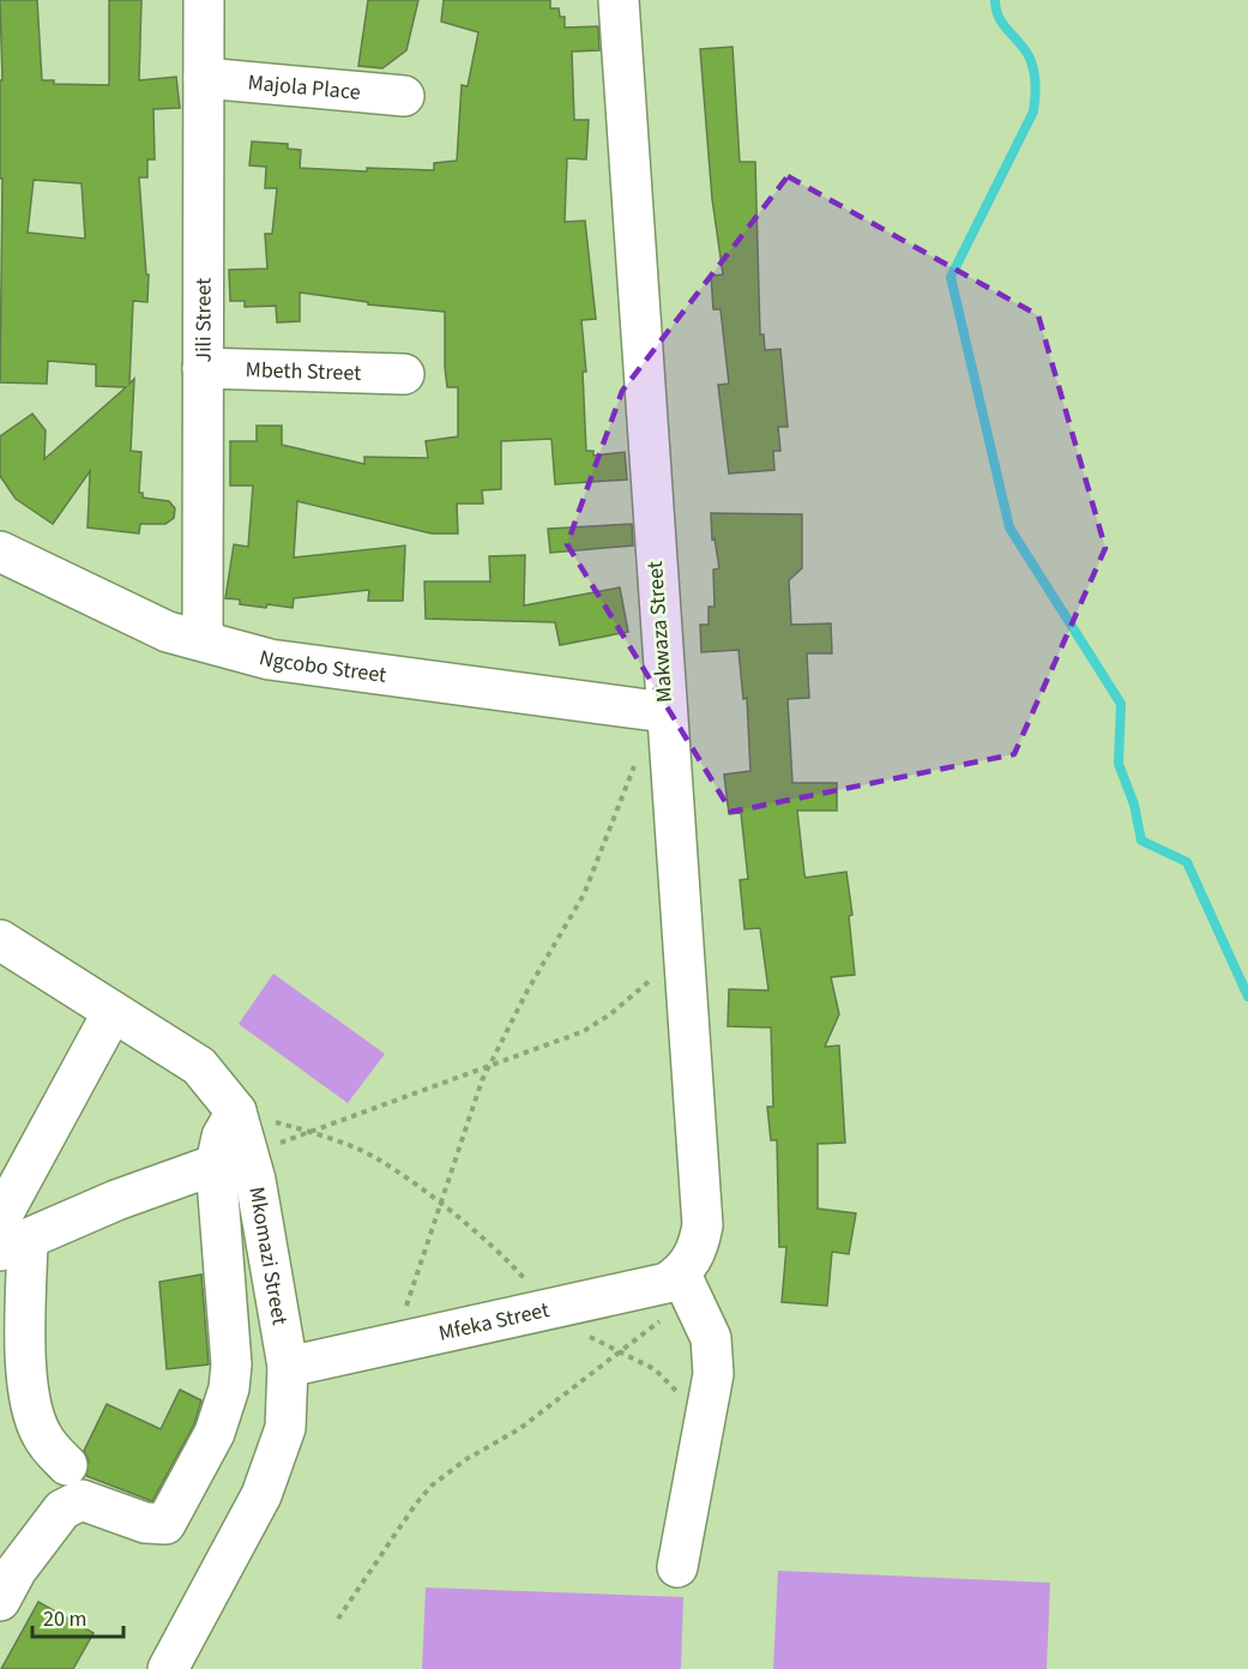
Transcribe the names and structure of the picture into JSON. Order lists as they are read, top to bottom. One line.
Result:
{"streets":{"street":["Majola Place","Jili Street","Mbeth Street","Makwaza Street","Ngcobo Street","Mkomazi Street","Mfeka Street"]},"crossings":[["Majola Place","Jili Street"],["Jili Street","Mbeth Street"],["Jili Street","Ngcobo Street"],["Makwaza Street","Ngcobo Street"],["Makwaza Street","Mfeka Street"],["Mkomazi Street","Mfeka Street"]],"scale_bar":"20 m"}
